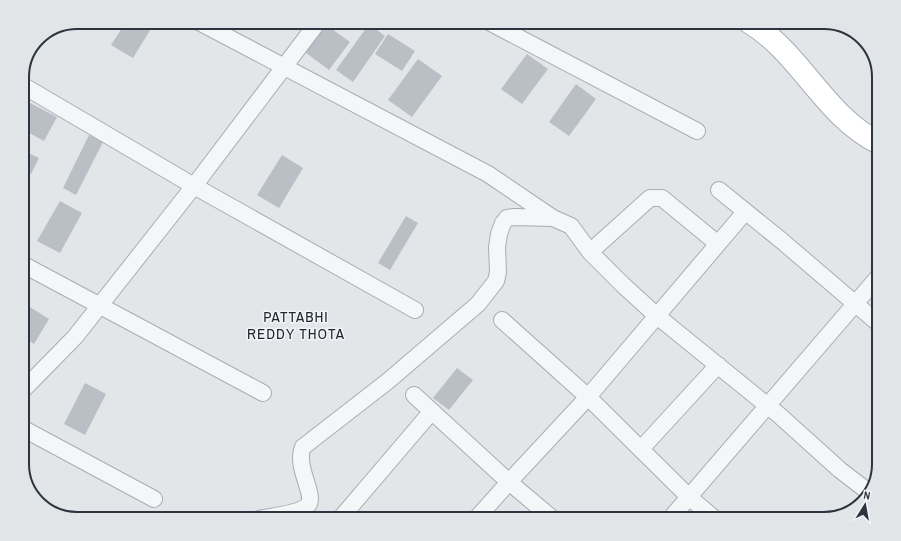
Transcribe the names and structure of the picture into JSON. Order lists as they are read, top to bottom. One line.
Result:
{"districts":["PATTABHI REDDY THOTA"],"north":"top"}
